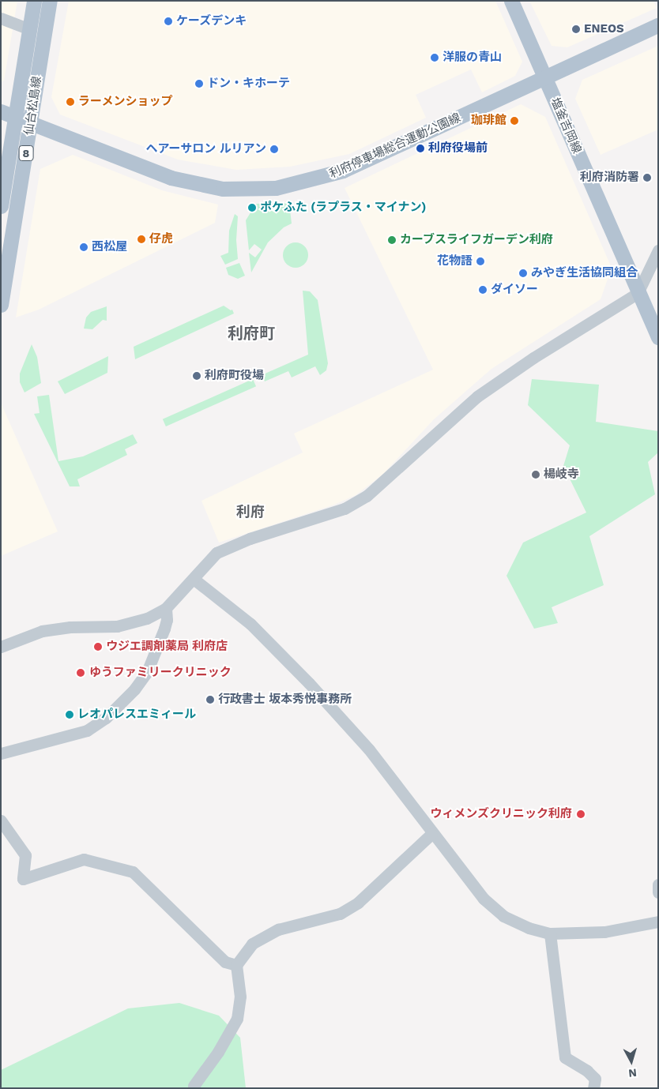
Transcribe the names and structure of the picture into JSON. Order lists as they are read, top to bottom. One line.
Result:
{"streets":{"main road":["仙台松島線","塩釜吉岡線","利府停車場総合運動公園線","8"]},"crossings":[["仙台松島線","利府停車場総合運動公園線"],["塩釜吉岡線","利府停車場総合運動公園線"]],"districts":["利府町","利府"],"places":["ケーズデンキ","ENEOS","洋服の青山","ドン・キホーテ","ラーメンショップ","珈琲館","利府役場前","ヘアーサロン ルリアン","利府消防署","ポケふた (ラプラス・マイナン)","仔虎","カーブスライフガーデン利府","西松屋","花物語","みやぎ生活協同組合","ダイソー","利府町役場","楊岐寺","ウジエ調剤薬局 利府店","ゆうファミリークリニック","行政書士 坂本秀悦事務所","レオパレスエミィール","ウィメンズクリニック利府"],"north":"bottom"}
